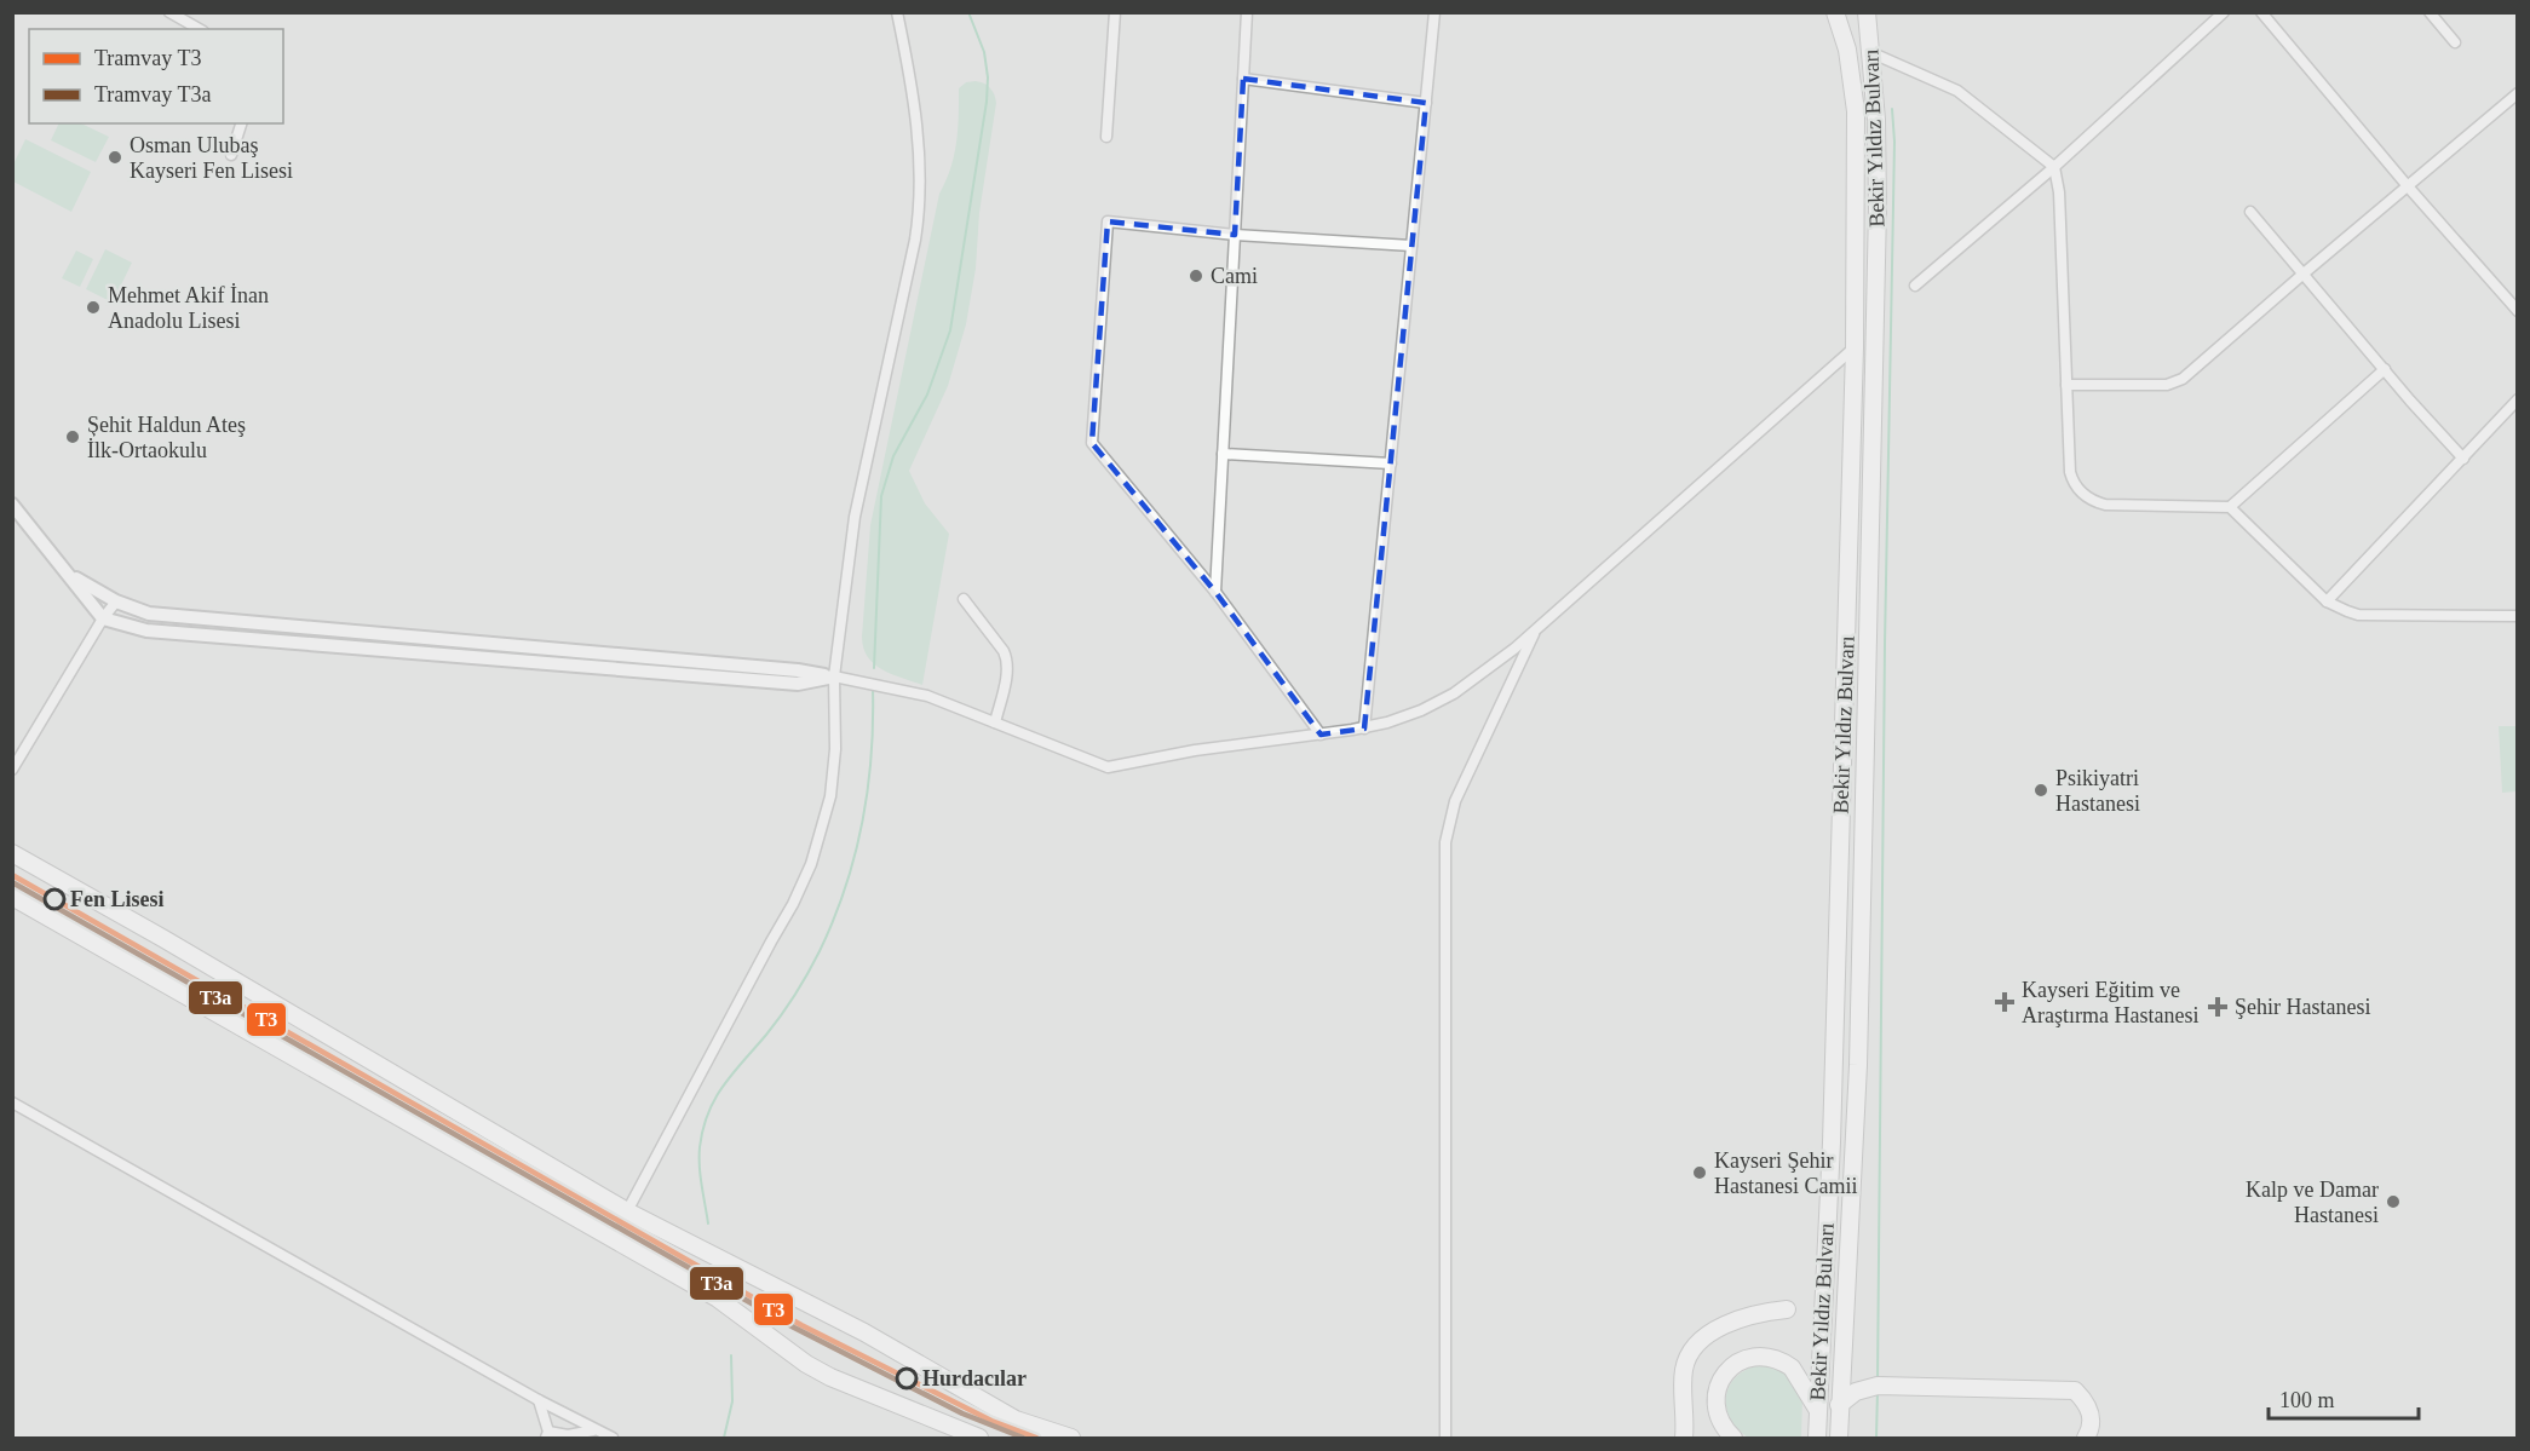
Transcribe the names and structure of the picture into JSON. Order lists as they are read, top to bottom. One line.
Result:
{"streets":{"main road":["Bekir Yıldız Bulvarı"]},"places":{"other":["Osman Ulubaş Kayseri Fen Lisesi","Cami","Mehmet Akif İnan Anadolu Lisesi","Şehit Haldun Ateş İlk-Ortaokulu","Psikiyatri Hastanesi","Fen Lisesi","Kayseri Şehir Hastanesi Camii","Kalp ve Damar Hastanesi","Hurdacılar"],"health":["Kayseri Eğitim ve Araştırma Hastanesi","Şehir Hastanesi"]},"lines":["tram line T3","tram line T3a"],"legend":["Tramvay T3","Tramvay T3a"],"scale_bar":"100 m"}
